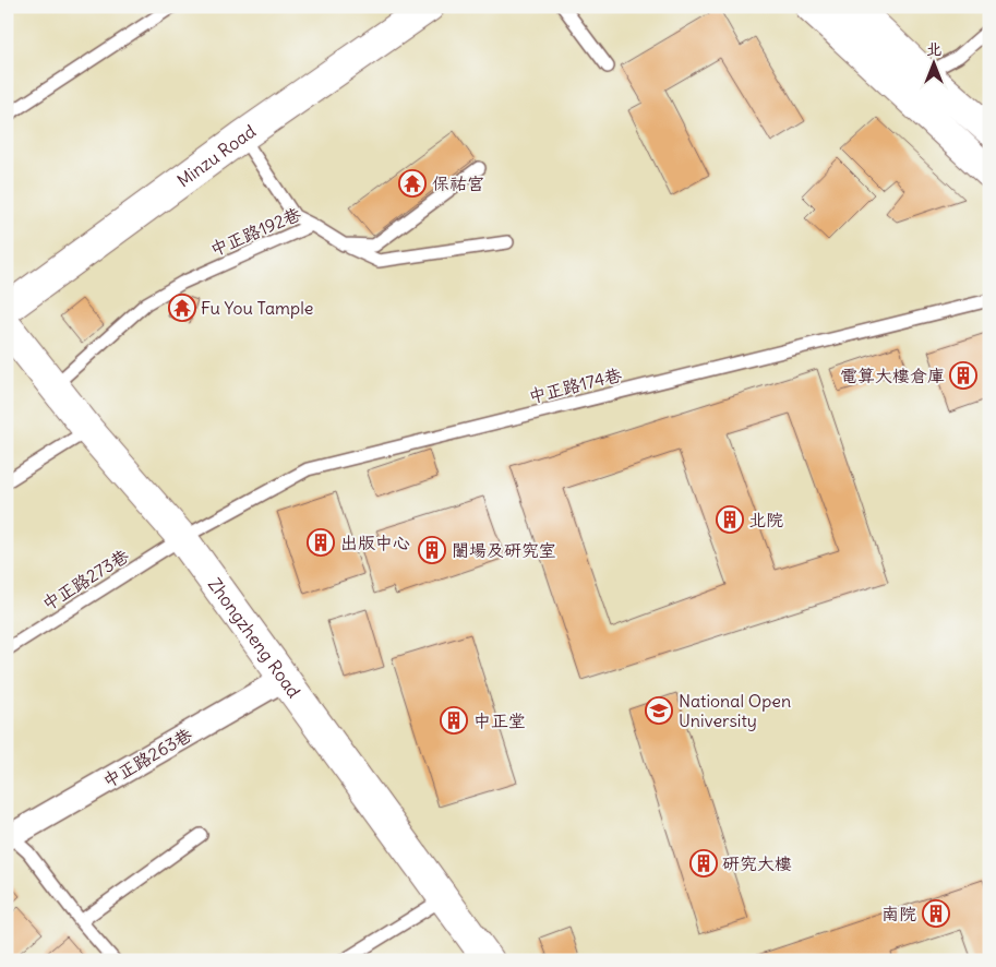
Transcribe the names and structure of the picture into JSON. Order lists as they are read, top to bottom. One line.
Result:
{"streets":{"street":["Minzu Road","Zhongzheng Road","中正路263巷"],"lane":["中正路192巷","中正路174巷","中正路273巷"]},"crossings":[["中正路192巷","Zhongzheng Road"],["中正路174巷","中正路273巷"],["中正路174巷","Zhongzheng Road"],["中正路273巷","Zhongzheng Road"],["Zhongzheng Road","中正路263巷"]],"places":{"temple":["保祐宮","Fu You Tample"],"building":["電算大樓倉庫","北院","出版中心","闈場及研究室","中正堂","研究大樓","南院"],"school or university":["National Open University"]},"north":"top"}
